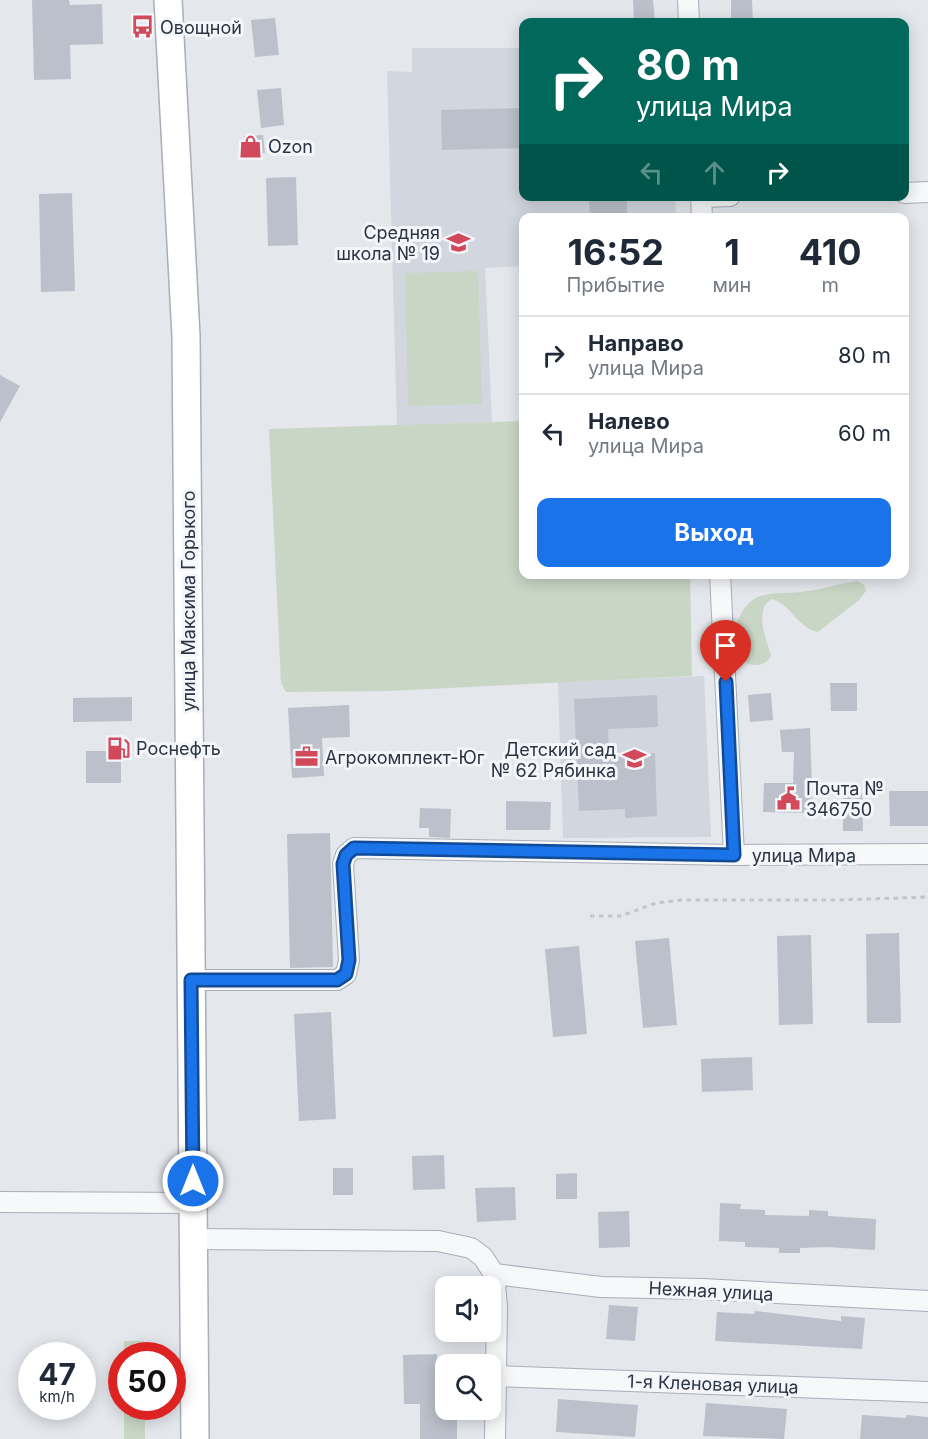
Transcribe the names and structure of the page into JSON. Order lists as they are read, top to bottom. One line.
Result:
{"streets":{"main road":["улица Максима Горького"],"street":["улица Мира","Нежная улица","1-я Кленовая улица"]},"crossings":[["улица Максима Горького","улица Мира"]],"places":{"bus stop":["Овощной"],"shop":["Ozon"],"school or university":["Средняя школа № 19","Детский сад № 62 Рябинка"],"fuel station":["Роснефть"],"office":["Агрокомплект-Юг"],"public building":["Почта № 346750"]},"page":{"turn":["80 m","улица Мира"],"eta":["16:52","Прибытие","1","мин","410","m"],"list":[{"name":"Направо","note":"улица Мира","value":"80 m"},{"name":"Налево","note":"улица Мира","value":"60 m"}],"buttons":"Выход","speed":"47 km/h","limit":"50"}}
